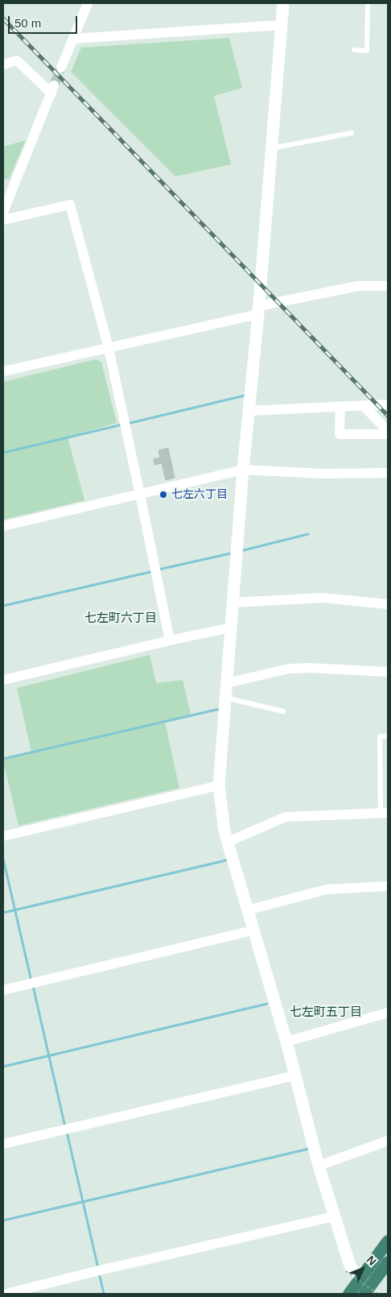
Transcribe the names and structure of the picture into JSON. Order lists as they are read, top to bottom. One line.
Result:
{"districts":["七左町六丁目","七左町五丁目"],"places":["七左六丁目"],"scale_bar":"50 m","north":"top right"}
